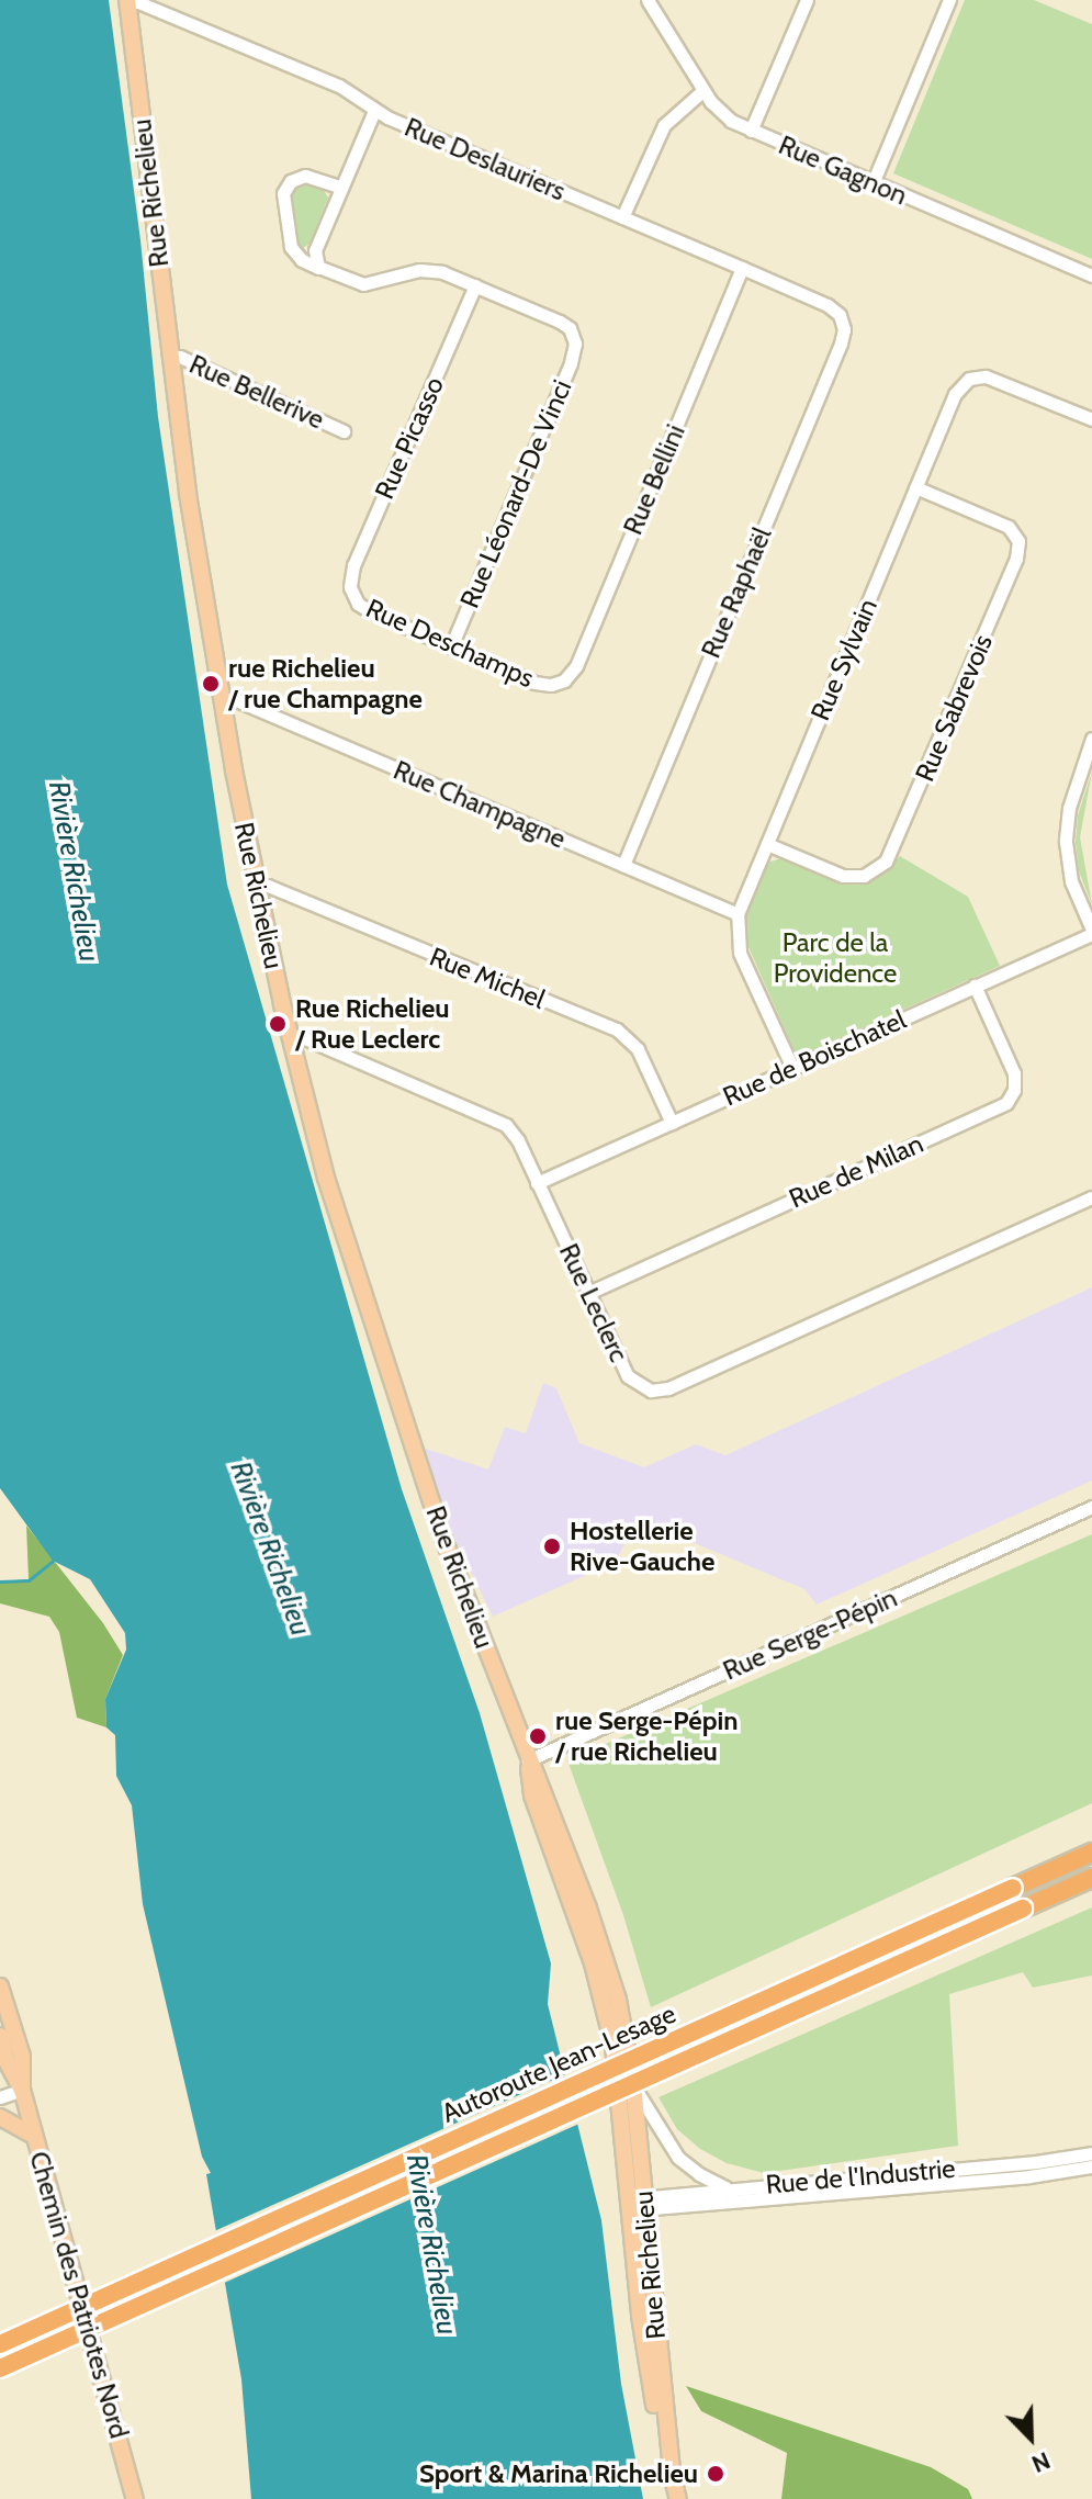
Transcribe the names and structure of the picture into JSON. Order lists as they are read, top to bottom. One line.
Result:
{"streets":{"highway":["Autoroute Jean-Lesage"],"main road":["Rue Richelieu","Chemin des Patriotes Nord"],"street":["Rue Deslauriers","Rue Gagnon","Rue Bellerive","Rue Picasso","Rue Bellini","Rue Léonard-De Vinci","Rue Raphaël","Rue Deschamps","Rue Sylvain","Rue Sabrevois","Rue Champagne","Rue Michel","Rue de Boischatel","Rue de Milan","Rue Leclerc","Rue Serge-Pépin","Rue de l'Industrie"]},"crossings":[["Rue Deslauriers","Rue Richelieu"],["Rue Deslauriers","Rue Bellini"],["Rue Deslauriers","Rue Raphaël"],["Rue Richelieu","Rue Bellerive"],["Rue Richelieu","Rue Champagne"],["Rue Richelieu","Rue Michel"],["Rue Richelieu","Rue Leclerc"],["Rue Richelieu","Rue Serge-Pépin"],["Rue Richelieu","Rue de l'Industrie"],["Rue Picasso","Rue Léonard-De Vinci"],["Rue Picasso","Rue Deschamps"],["Rue Bellini","Rue Deschamps"],["Rue Léonard-De Vinci","Rue Deschamps"],["Rue Raphaël","Rue Champagne"],["Rue Sylvain","Rue Sabrevois"],["Rue Sylvain","Rue Champagne"],["Rue Sylvain","Rue de Boischatel"],["Rue Michel","Rue de Boischatel"],["Rue de Boischatel","Rue de Milan"],["Rue de Boischatel","Rue Leclerc"],["Rue de Milan","Rue Leclerc"]],"water":["Rivière Richelieu"],"parks":["Parc de la Providence"],"places":["rue Richelieu / rue Champagne","Rue Richelieu / Rue Leclerc","Hostellerie Rive-Gauche","rue Serge-Pépin / rue Richelieu","Sport & Marina Richelieu"],"north":"bottom right"}
